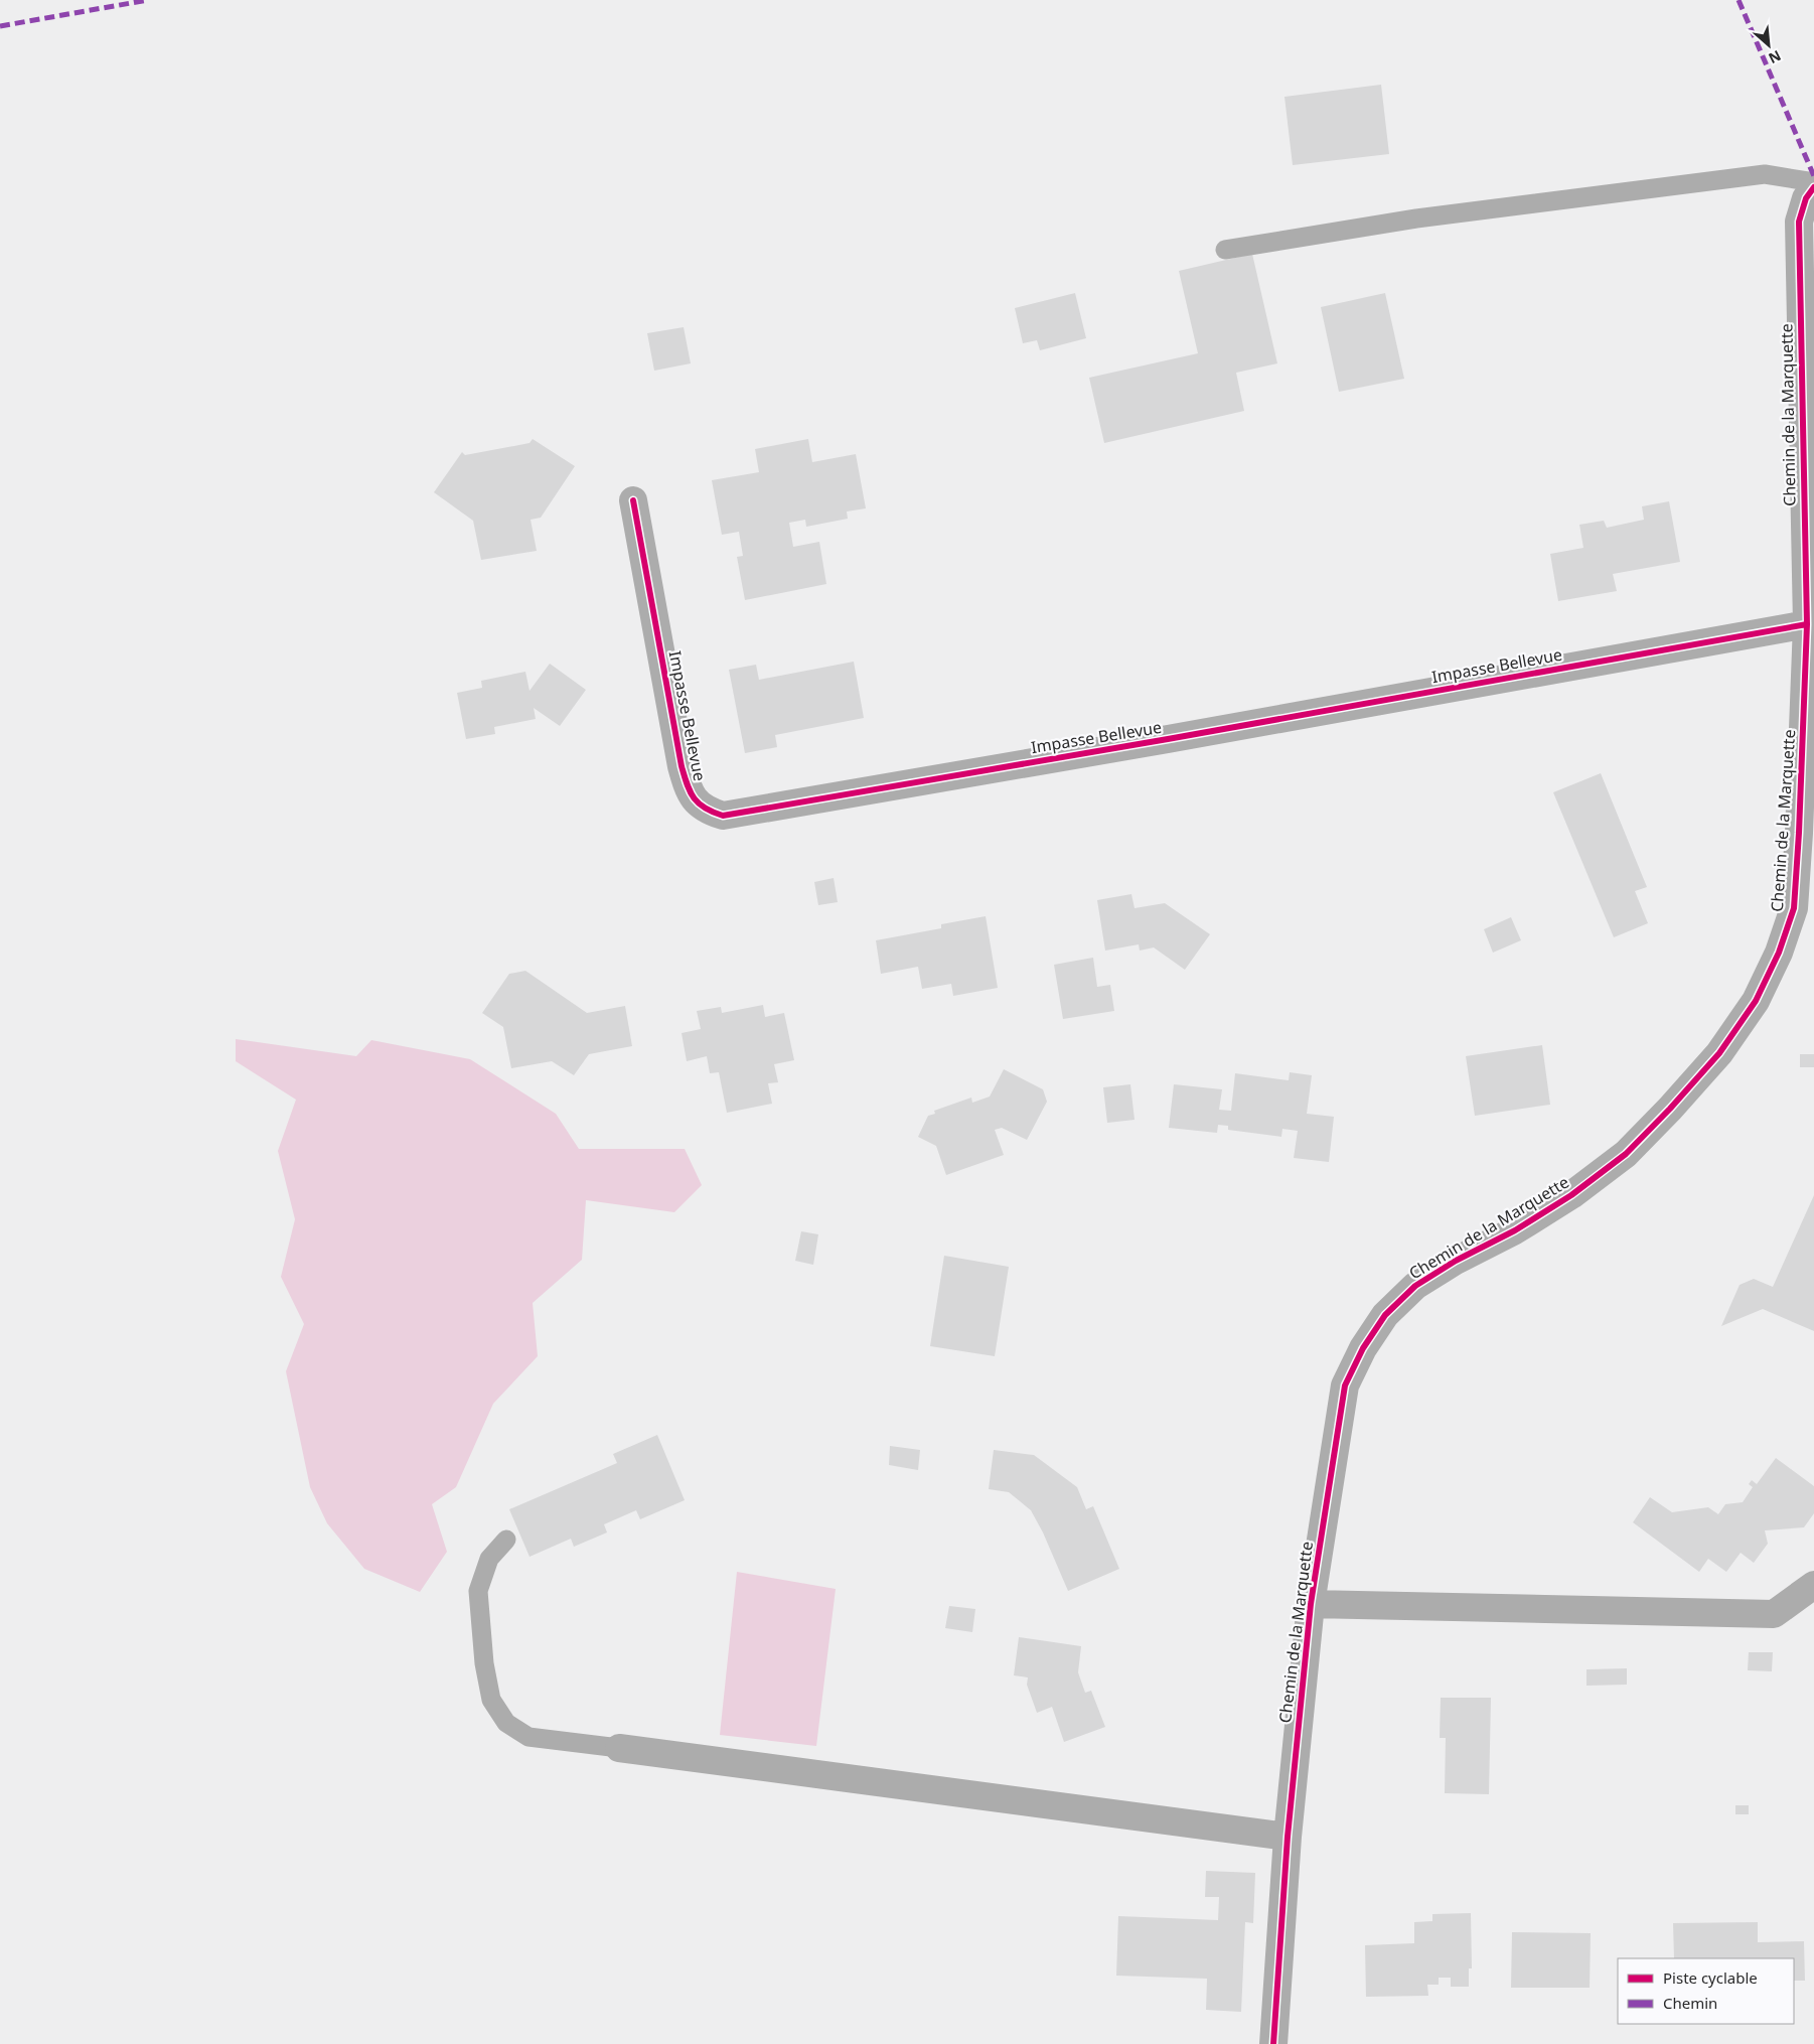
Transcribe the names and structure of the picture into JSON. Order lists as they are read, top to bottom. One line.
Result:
{"streets":{"street":["Chemin de la Marquette","Impasse Bellevue"]},"crossings":[["Chemin de la Marquette","Impasse Bellevue"]],"legend":["Piste cyclable","Chemin"],"north":"bottom right"}
